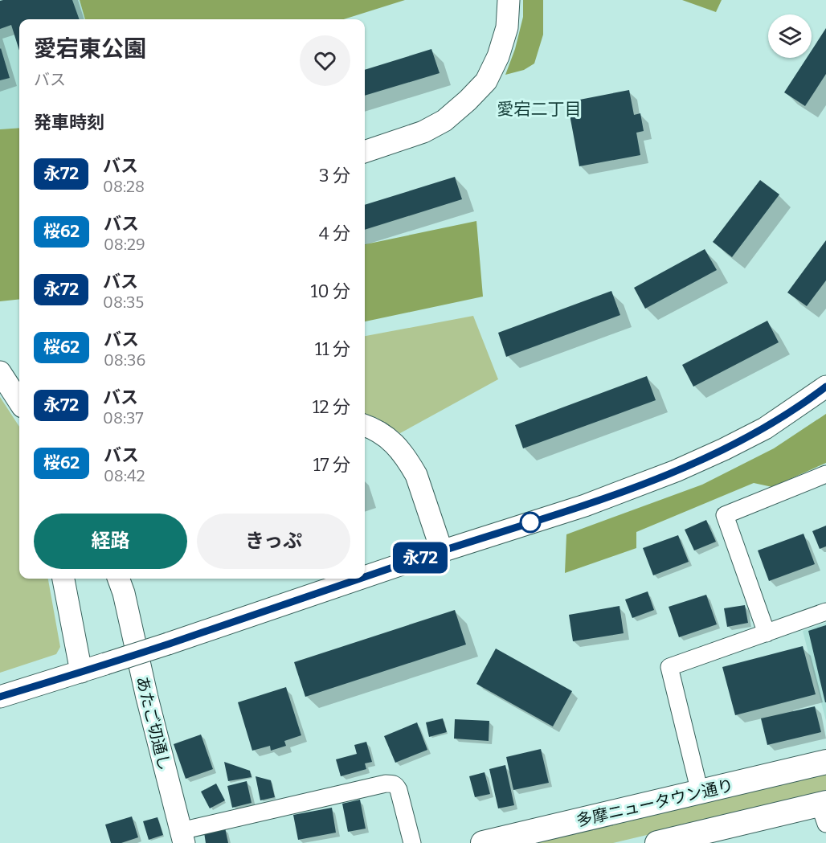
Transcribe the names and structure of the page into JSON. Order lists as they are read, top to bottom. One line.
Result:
{"streets":{"main road":["多摩ニュータウン通り"],"street":["あたご切通し"]},"districts":["愛宕二丁目"],"lines":["bus line 永72"],"page":{"on_map":"永72","heading":[["愛宕東公園","バス"],"発車時刻"],"list":[{"mark":"永72","name":"バス","note":"08:28","value":"3 分"},{"mark":"桜62","name":"バス","note":"08:29","value":"4 分"},{"mark":"永72","name":"バス","note":"08:35","value":"10 分"},{"mark":"桜62","name":"バス","note":"08:36","value":"11 分"},{"mark":"永72","name":"バス","note":"08:37","value":"12 分"},{"mark":"桜62","name":"バス","note":"08:42","value":"17 分"}],"buttons":["経路","きっぷ"]}}
